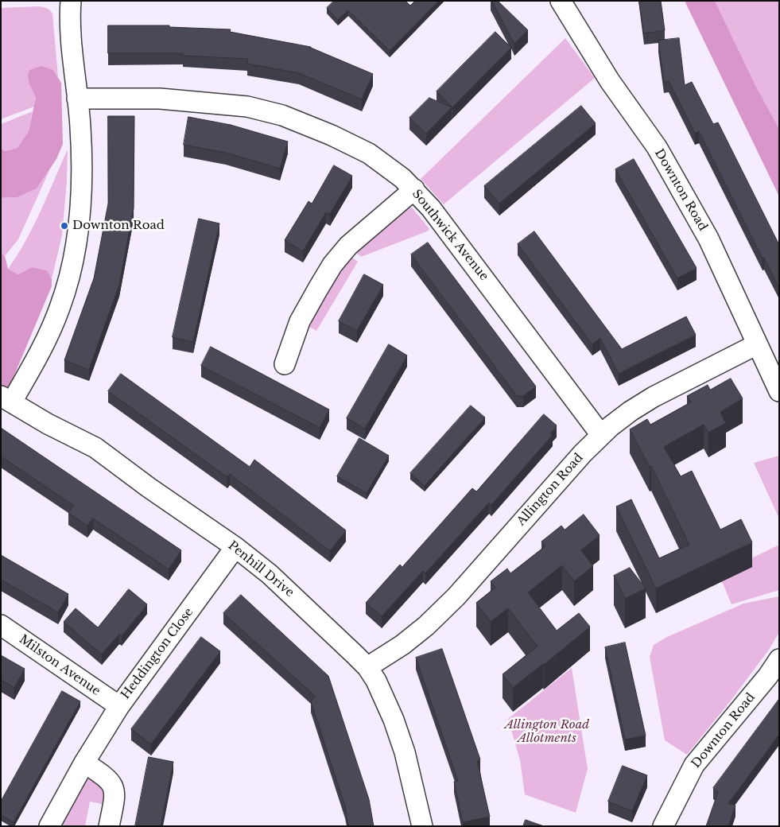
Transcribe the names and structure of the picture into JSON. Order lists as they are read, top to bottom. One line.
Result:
{"streets":{"street":["Downton Road","Southwick Avenue","Allington Road","Penhill Drive","Heddington Close","Milston Avenue"]},"crossings":[["Downton Road","Allington Road"],["Southwick Avenue","Allington Road"],["Allington Road","Penhill Drive"],["Penhill Drive","Heddington Close"],["Heddington Close","Milston Avenue"]],"parks":["Allington Road Allotments"],"places":["Downton Road"]}
